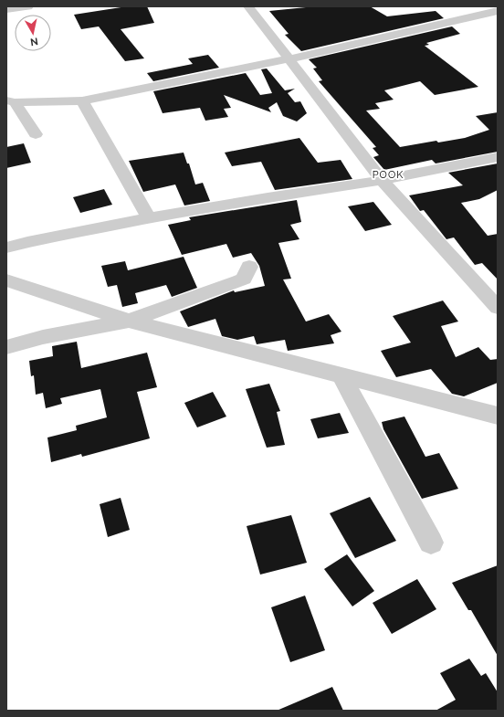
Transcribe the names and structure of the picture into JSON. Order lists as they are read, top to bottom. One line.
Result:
{"districts":["POOK"],"north":"bottom"}
